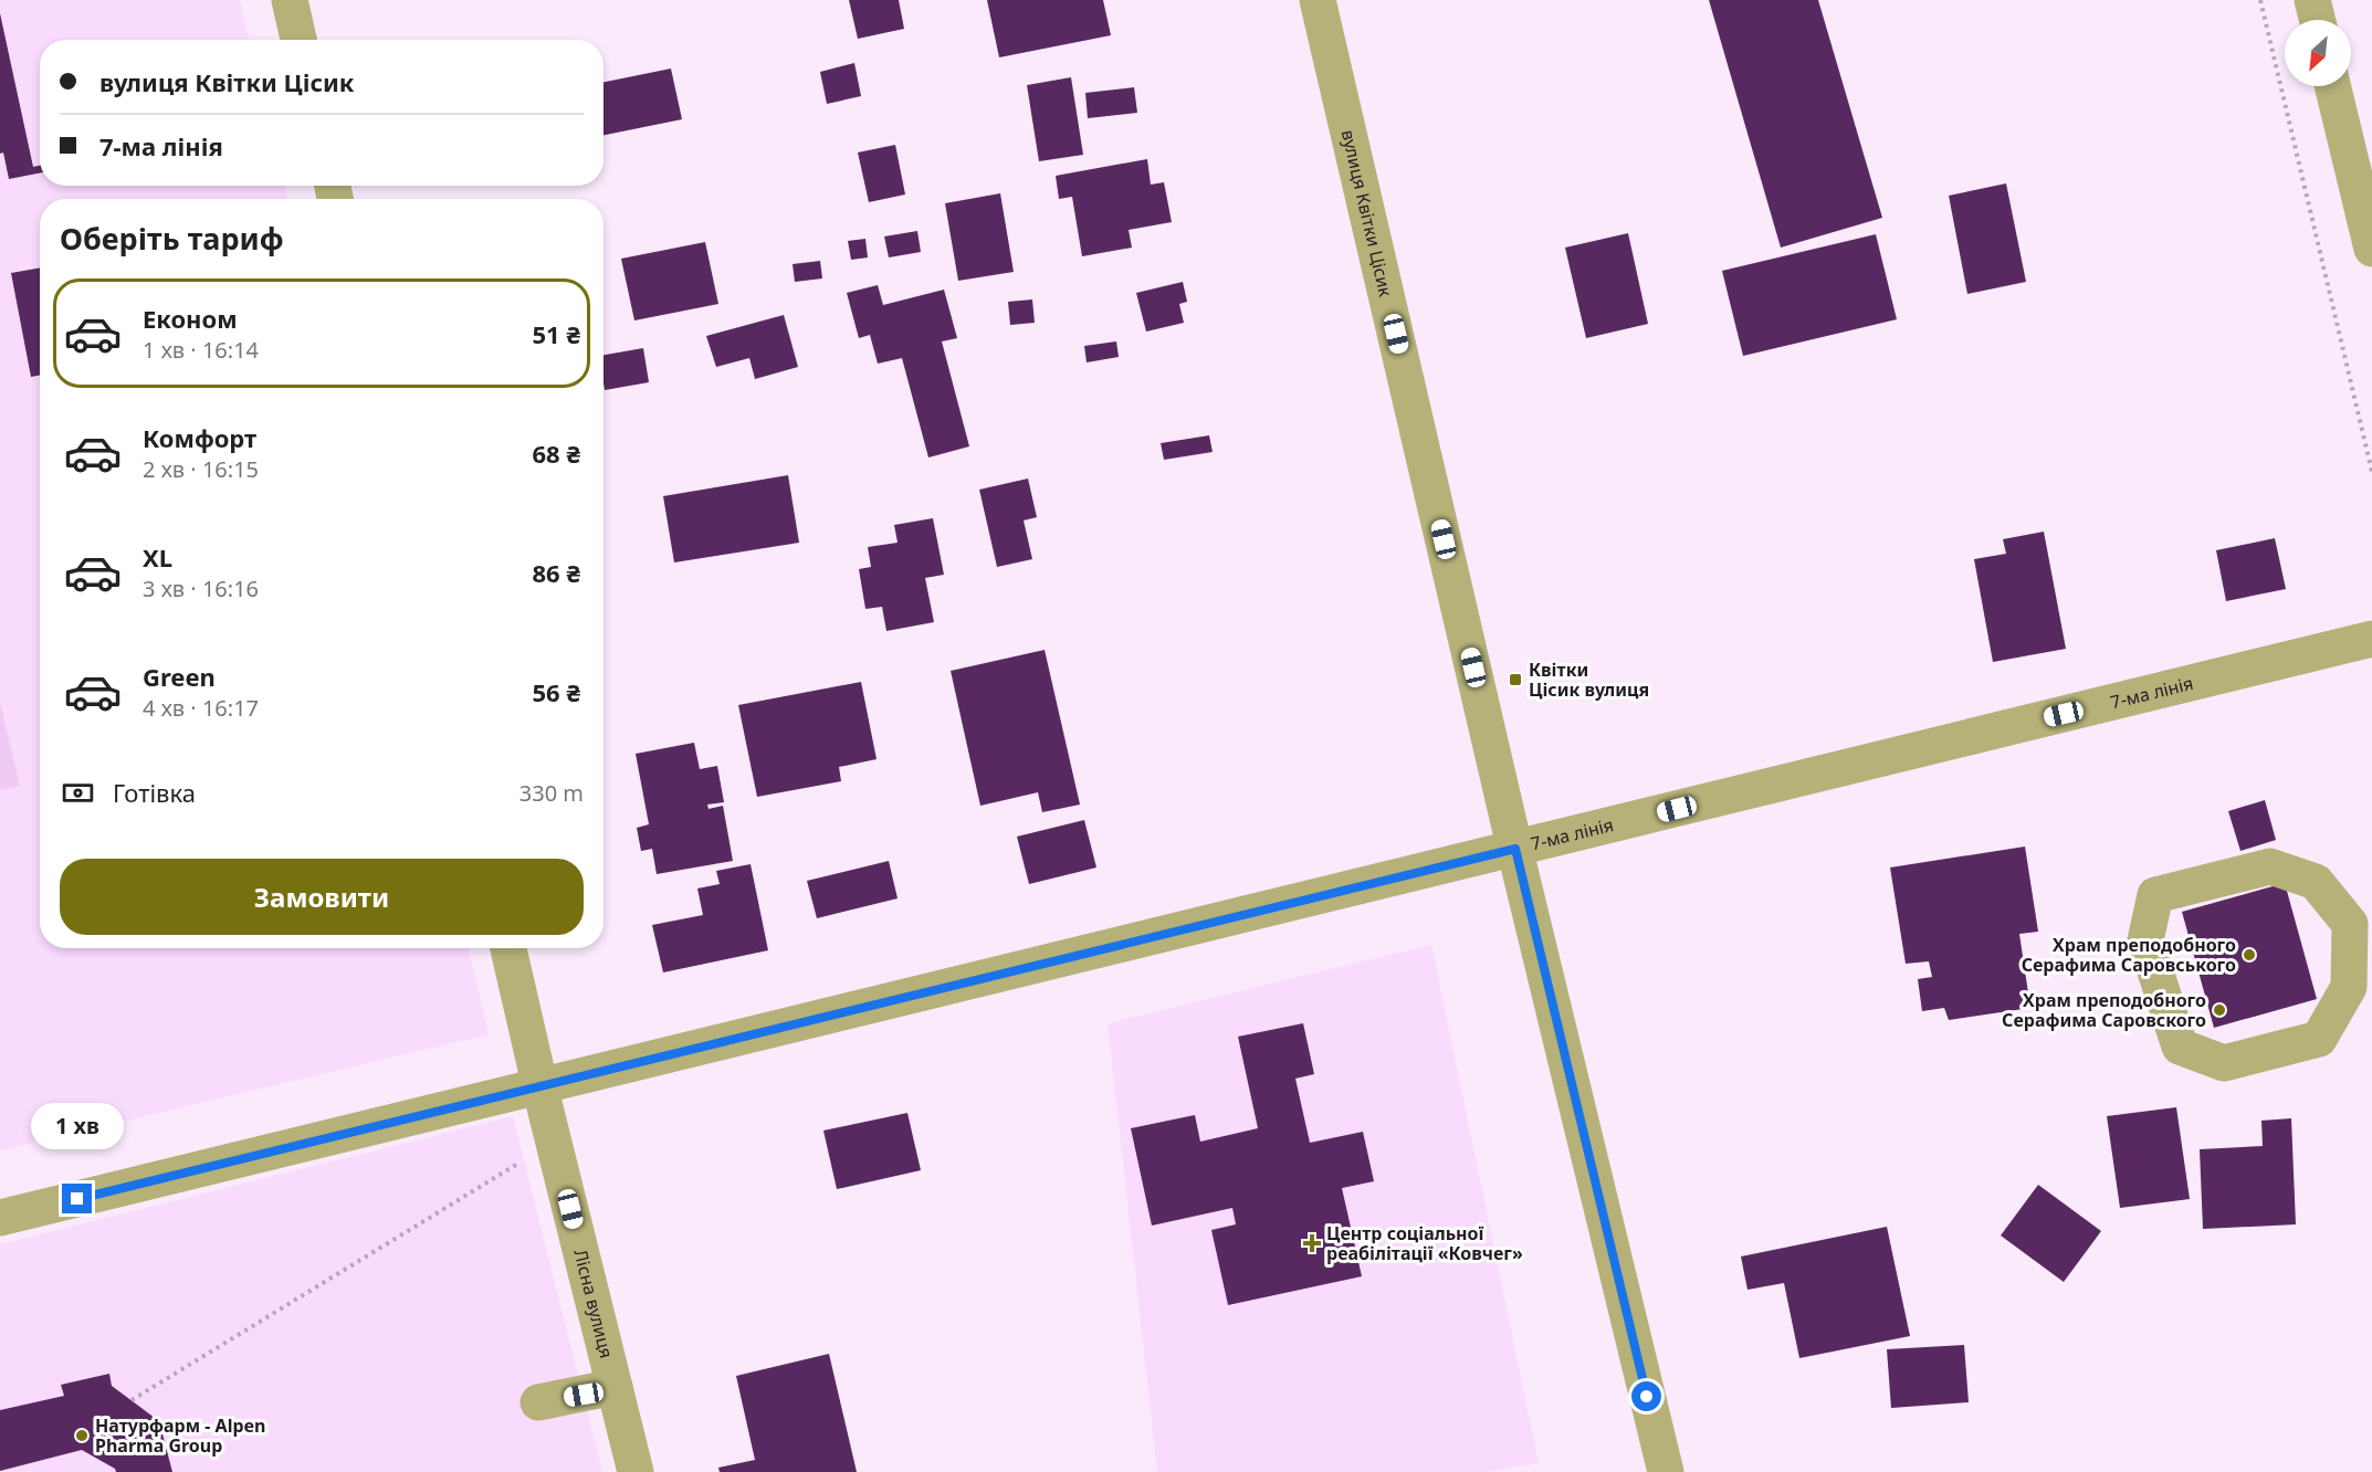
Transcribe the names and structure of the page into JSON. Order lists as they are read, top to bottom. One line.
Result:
{"streets":{"street":["вулиця Квітки Цісик","7-ма лінія","Лісна вулиця"]},"crossings":[["вулиця Квітки Цісик","7-ма лінія"],["7-ма лінія","Лісна вулиця"]],"places":{"transit":["Квітки Цісик вулиця"],"other":["Храм преподобного Серафима Саровського","Храм преподобного Серафима Саровского","Натурфарм - Alpen Pharma Group"],"health":["Центр соціальної реабілітації «Ковчег»"]},"north":"bottom left","page":{"banner":["вулиця Квітки Цісик","7-ма лінія"],"heading":"Оберіть тариф","list":[{"name":"Економ","note":"1 хв · 16:14","value":"51 ₴"},{"name":"Комфорт","note":"2 хв · 16:15","value":"68 ₴"},{"name":"XL","note":"3 хв · 16:16","value":"86 ₴"},{"name":"Green","note":"4 хв · 16:17","value":"56 ₴"}],"pay":["Готівка","330 m"],"buttons":"Замовити","bubble":"1 хв"}}
